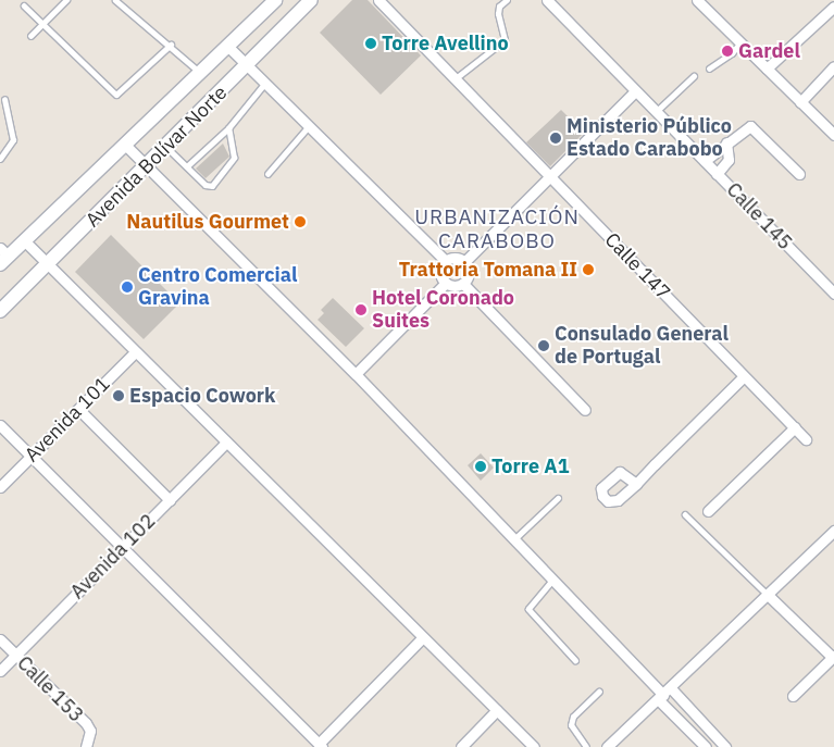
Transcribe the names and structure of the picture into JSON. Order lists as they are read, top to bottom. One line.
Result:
{"streets":{"main road":["Avenida Bolívar Norte"],"street":["Calle 145","Calle 147","Avenida 101","Avenida 102","Calle 153"]},"crossings":[["Avenida 102","Calle 153"]],"districts":["URBANIZACIÓN CARABOBO"],"places":["Torre Avellino","Gardel","Ministerio Público Estado Carabobo","Nautilus Gourmet","Trattoria Tomana II","Centro Comercial Gravina","Hotel Coronado Suites","Consulado General de Portugal","Espacio Cowork","Torre A1"]}
